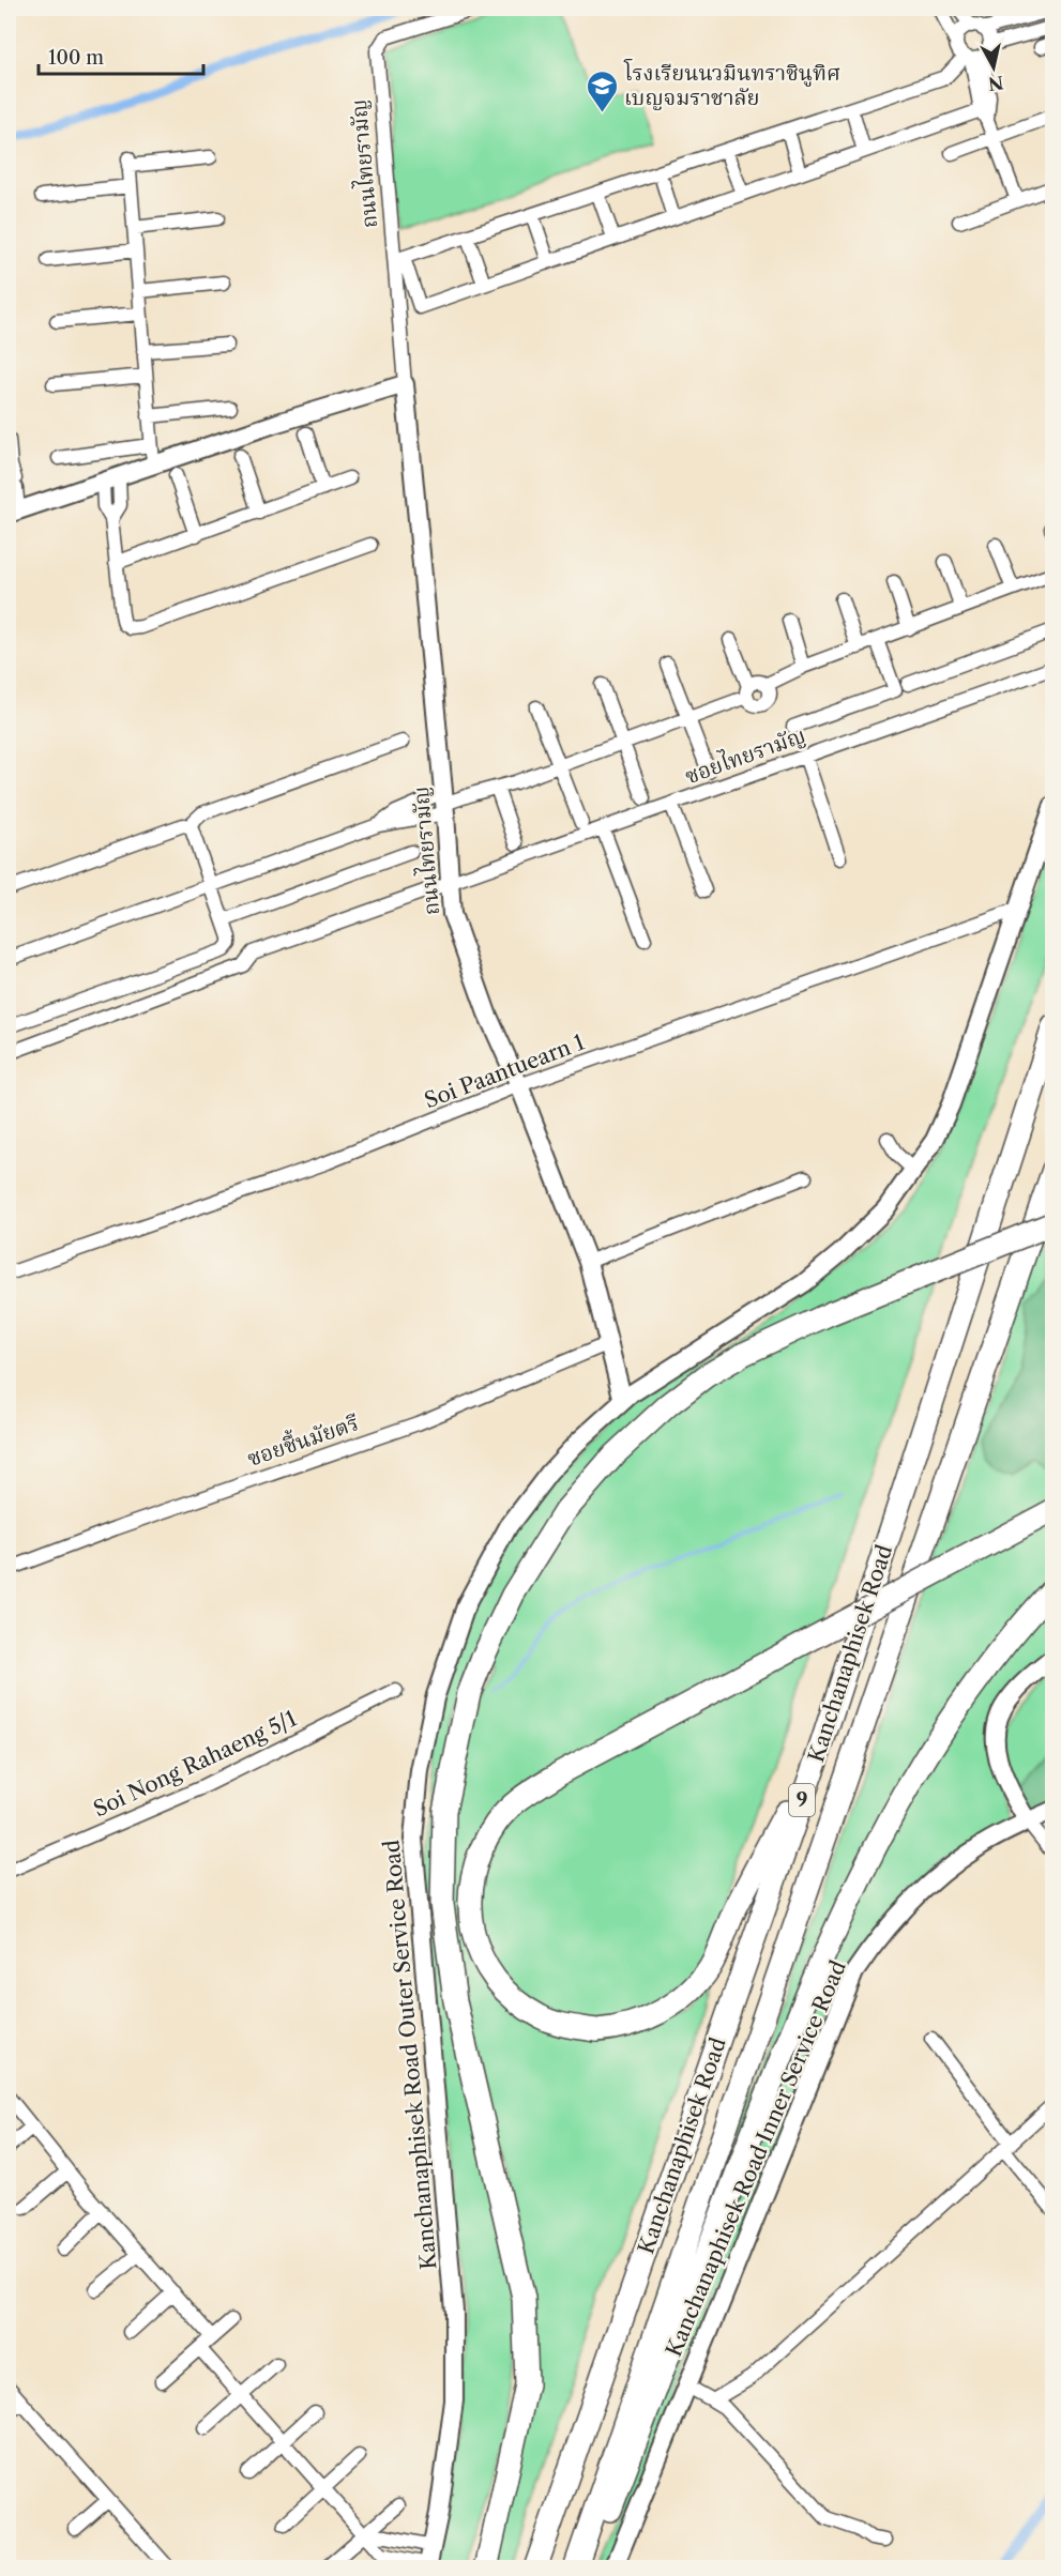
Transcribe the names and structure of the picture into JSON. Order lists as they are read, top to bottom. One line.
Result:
{"streets":{"highway":["Kanchanaphisek Road","9"],"main road":["ถนนไทยรามัญ","Kanchanaphisek Road Outer Service Road","Kanchanaphisek Road Inner Service Road"],"street":["ซอยไทยรามัญ","Soi Paantuearn 1","ซอยชื้นมัยตรี","Soi Nong Rahaeng 5/1"]},"crossings":[["ถนนไทยรามัญ","ซอยไทยรามัญ"],["ถนนไทยรามัญ","Soi Paantuearn 1"],["ถนนไทยรามัญ","ซอยชื้นมัยตรี"],["ถนนไทยรามัญ","Kanchanaphisek Road Outer Service Road"],["Soi Paantuearn 1","Kanchanaphisek Road Outer Service Road"]],"places":{"school or university":["โรงเรียนนวมินทราชินูทิศ เบญจมราชาลัย"]},"scale_bar":"100 m","north":"bottom"}
